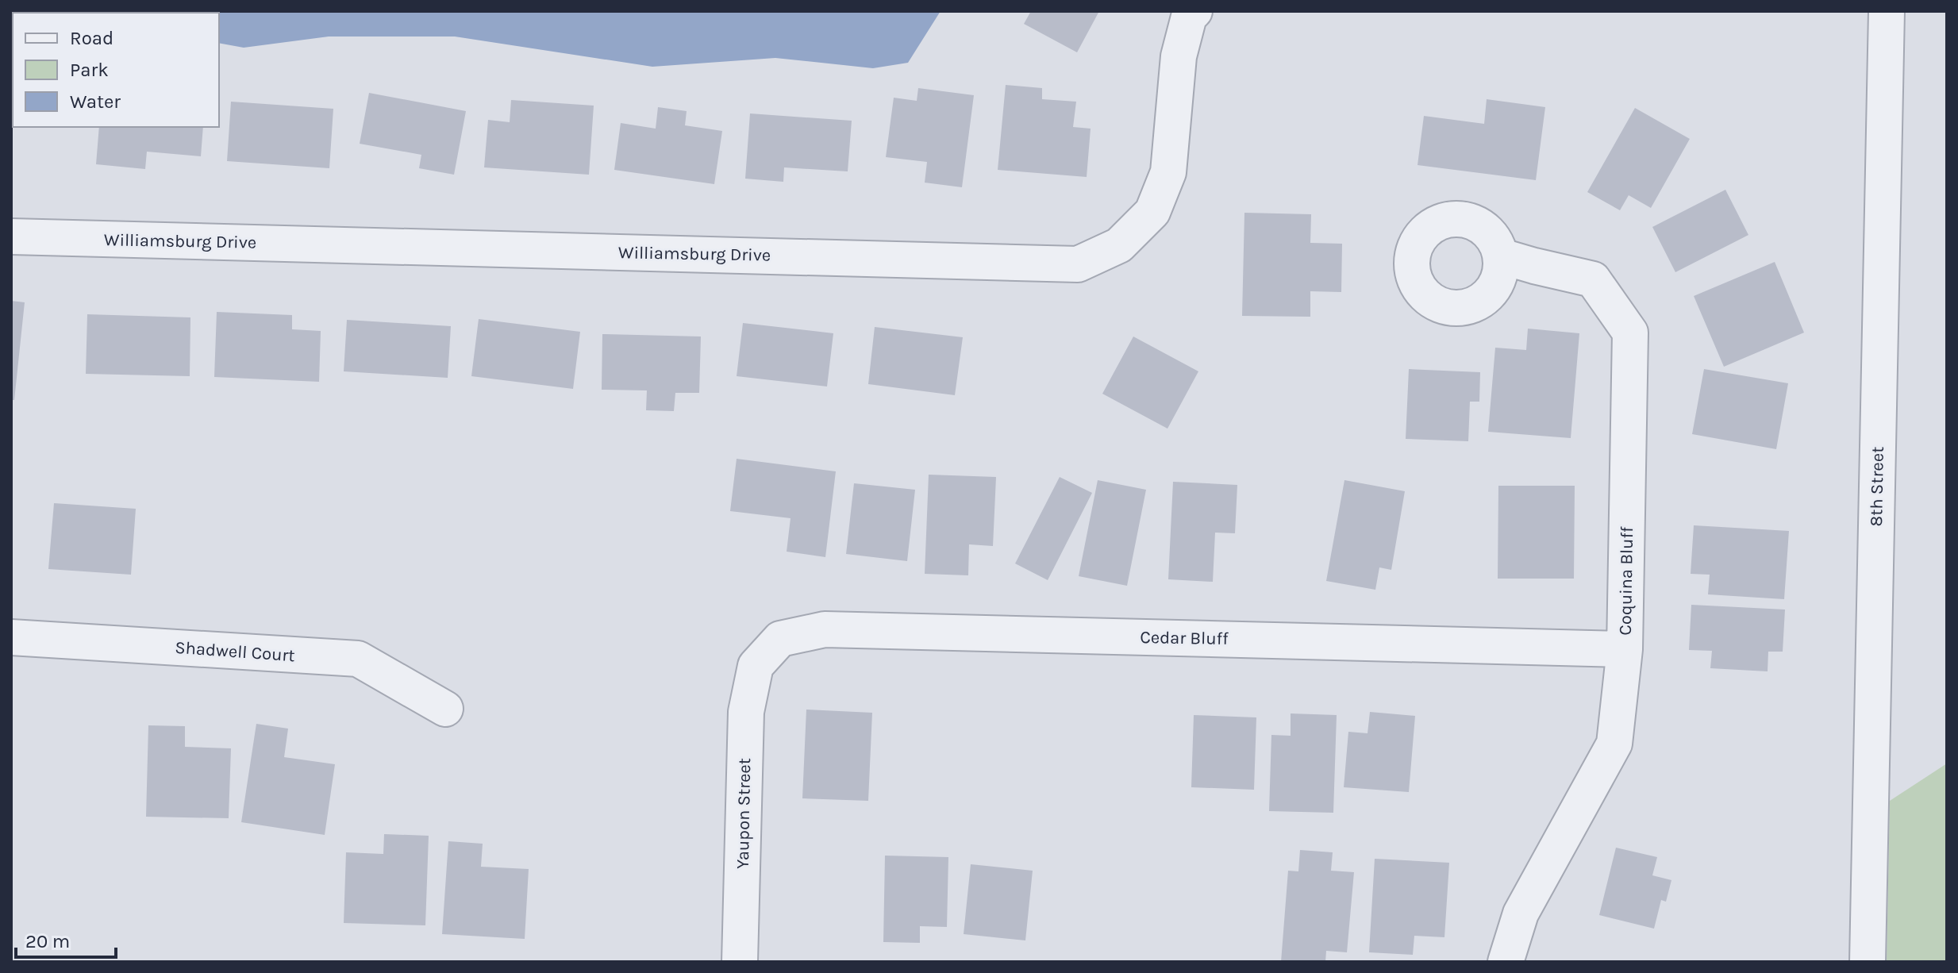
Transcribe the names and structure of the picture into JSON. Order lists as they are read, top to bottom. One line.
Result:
{"streets":{"street":["Williamsburg Drive","8th Street","Coquina Bluff","Cedar Bluff","Shadwell Court","Yaupon Street"]},"crossings":[["Coquina Bluff","Cedar Bluff"],["Cedar Bluff","Yaupon Street"]],"legend":["Road","Park","Water"],"scale_bar":"20 m"}
